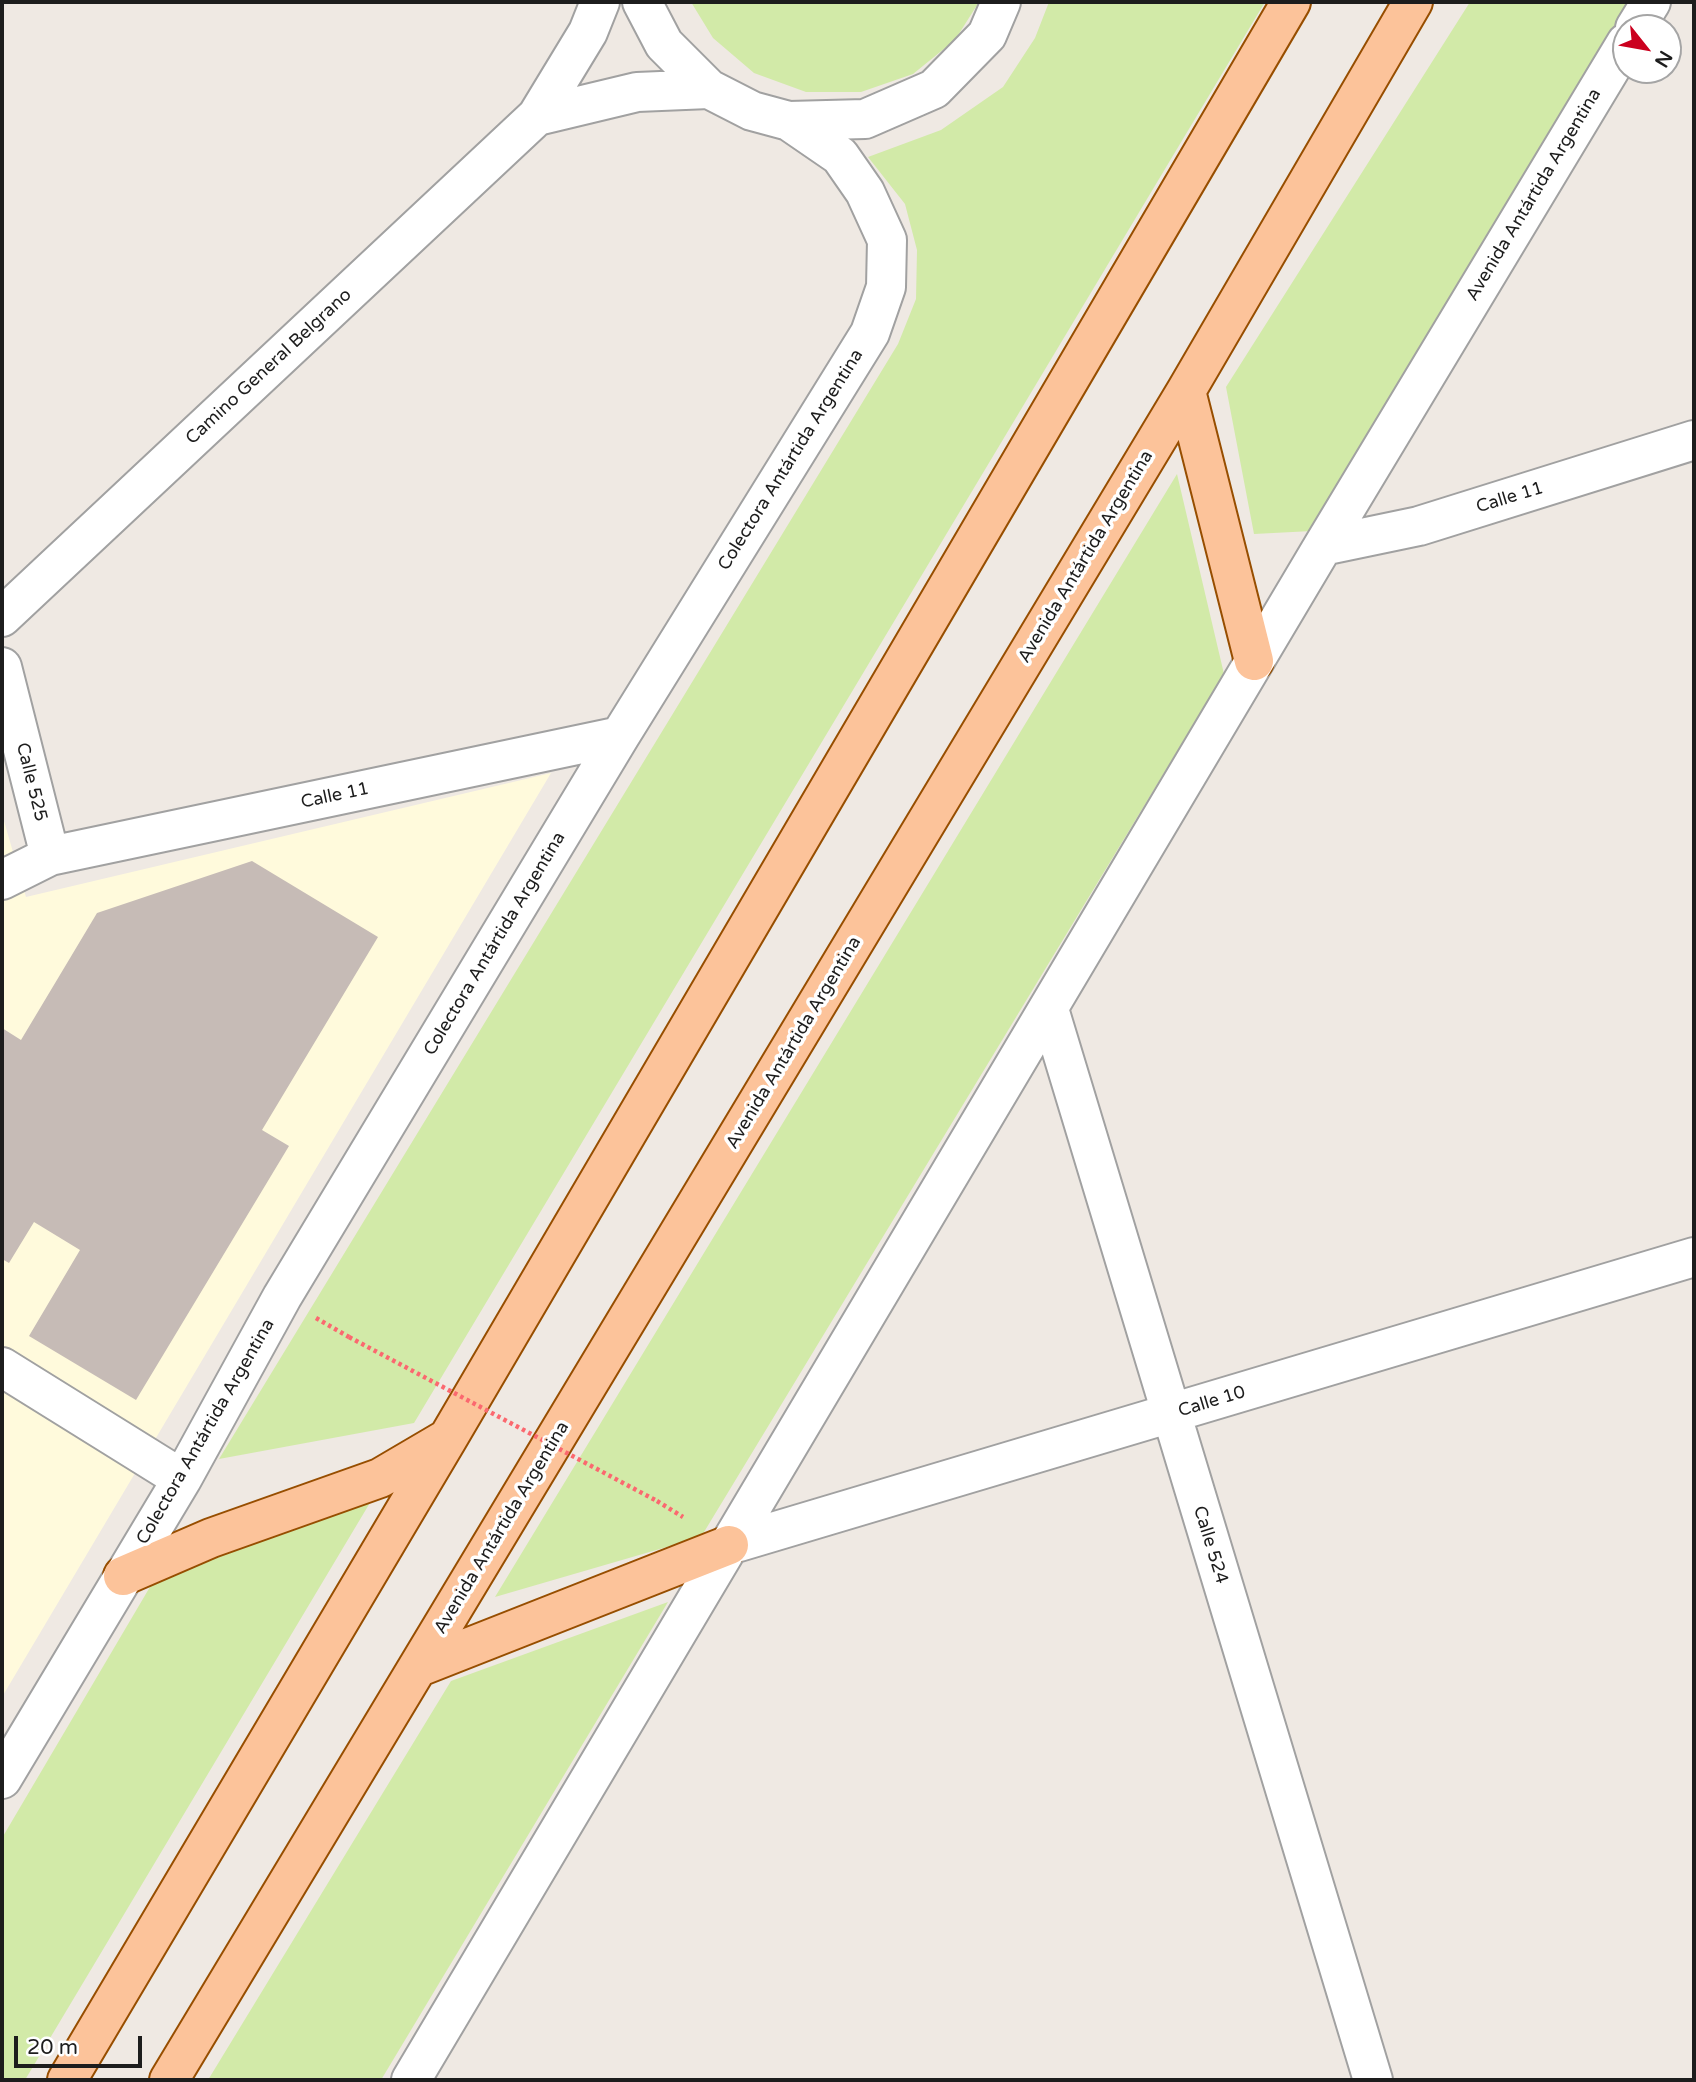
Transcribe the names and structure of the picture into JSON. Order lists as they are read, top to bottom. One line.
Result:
{"streets":{"main road":["Avenida Antártida Argentina"],"street":["Camino General Belgrano","Colectora Antártida Argentina","Calle 11","Calle 525","Calle 10","Calle 524"]},"crossings":[["Avenida Antártida Argentina","Calle 11"],["Avenida Antártida Argentina","Calle 10"],["Avenida Antártida Argentina","Calle 524"],["Colectora Antártida Argentina","Calle 11"],["Calle 11","Calle 525"],["Calle 10","Calle 524"]],"scale_bar":"20 m","north":"bottom right"}
